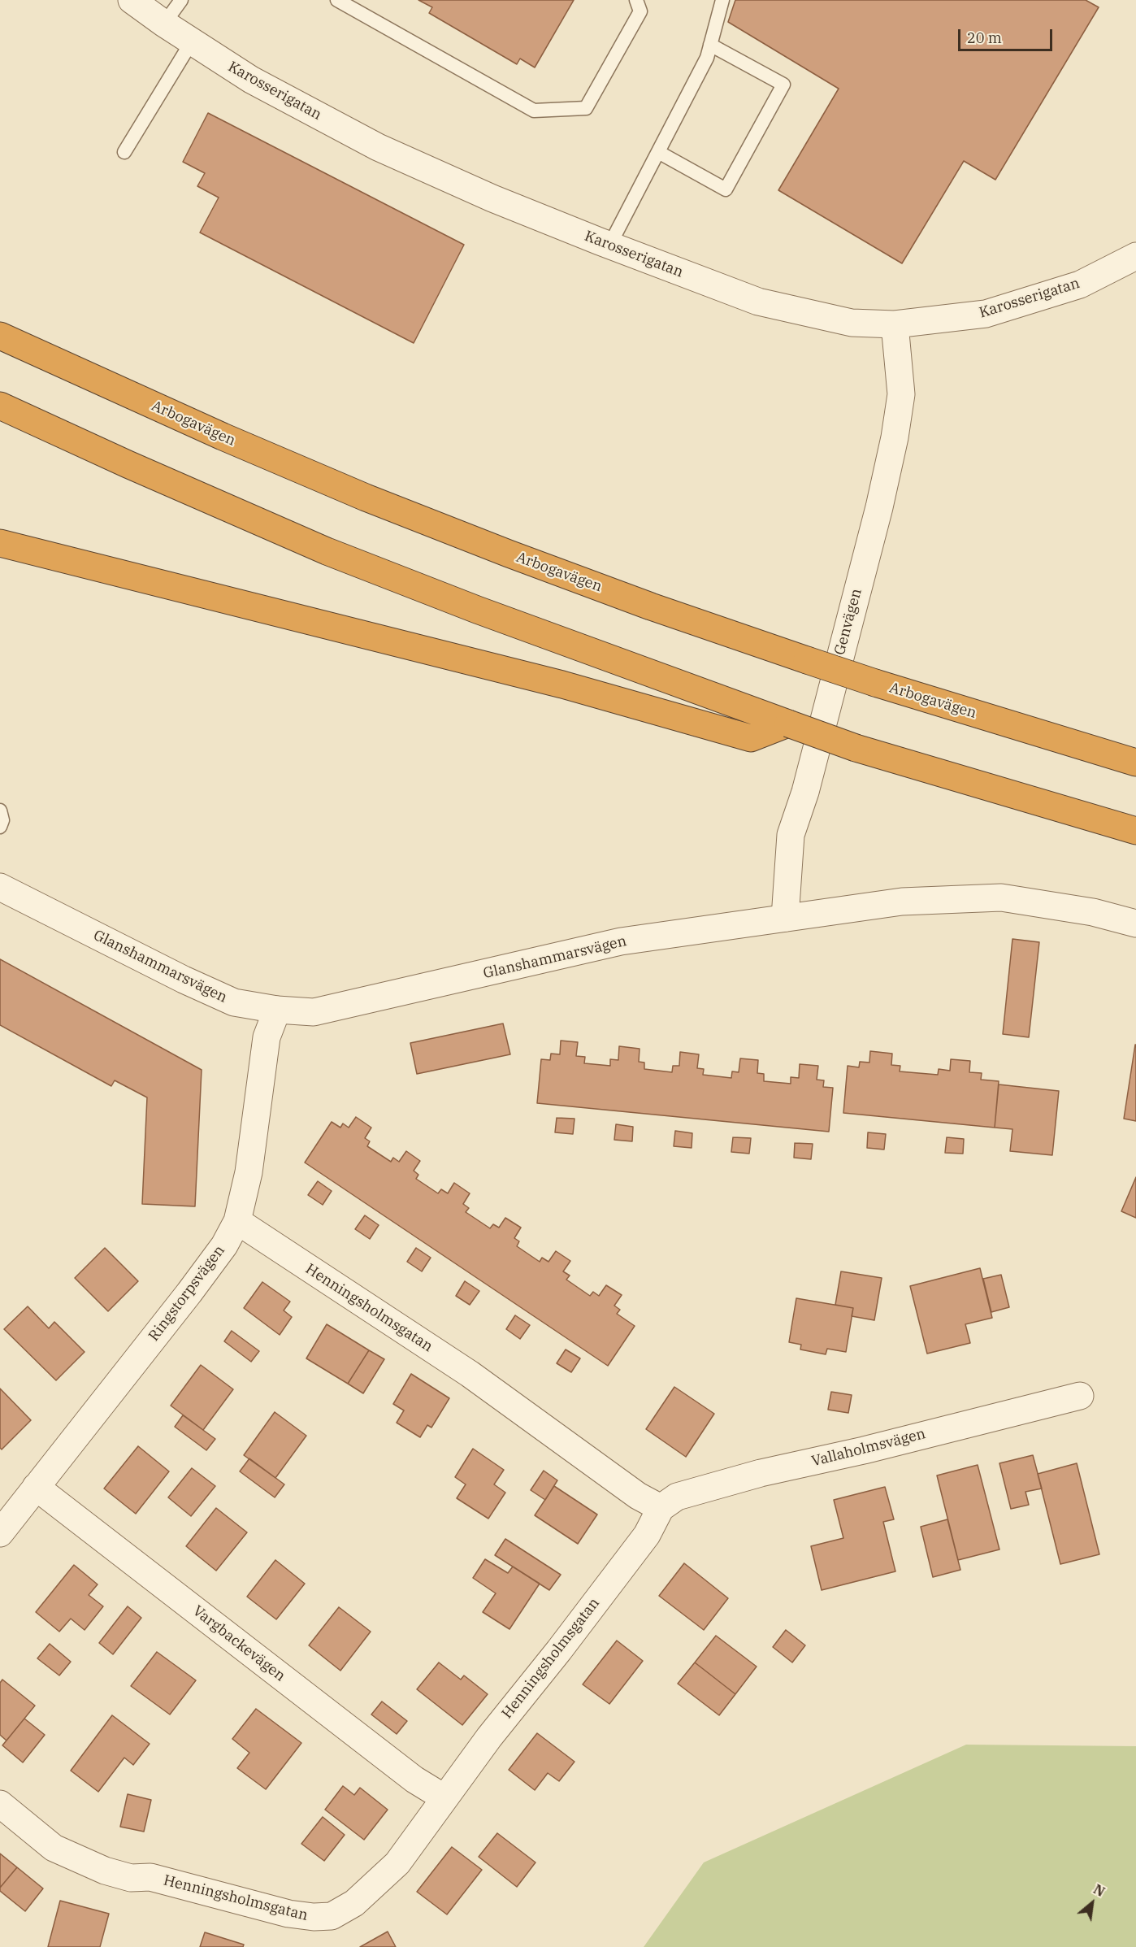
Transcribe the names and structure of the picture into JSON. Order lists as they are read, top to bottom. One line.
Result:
{"streets":{"highway":["Arbogavägen"],"street":["Karosserigatan","Genvägen","Glanshammarsvägen","Ringstorpsvägen","Henningsholmsgatan","Vallaholmsvägen","Vargbackevägen"]},"crossings":[["Karosserigatan","Genvägen"],["Genvägen","Glanshammarsvägen"],["Glanshammarsvägen","Ringstorpsvägen"],["Ringstorpsvägen","Henningsholmsgatan"],["Ringstorpsvägen","Vargbackevägen"],["Henningsholmsgatan","Vallaholmsvägen"],["Henningsholmsgatan","Vargbackevägen"]],"scale_bar":"20 m","north":"top right"}
